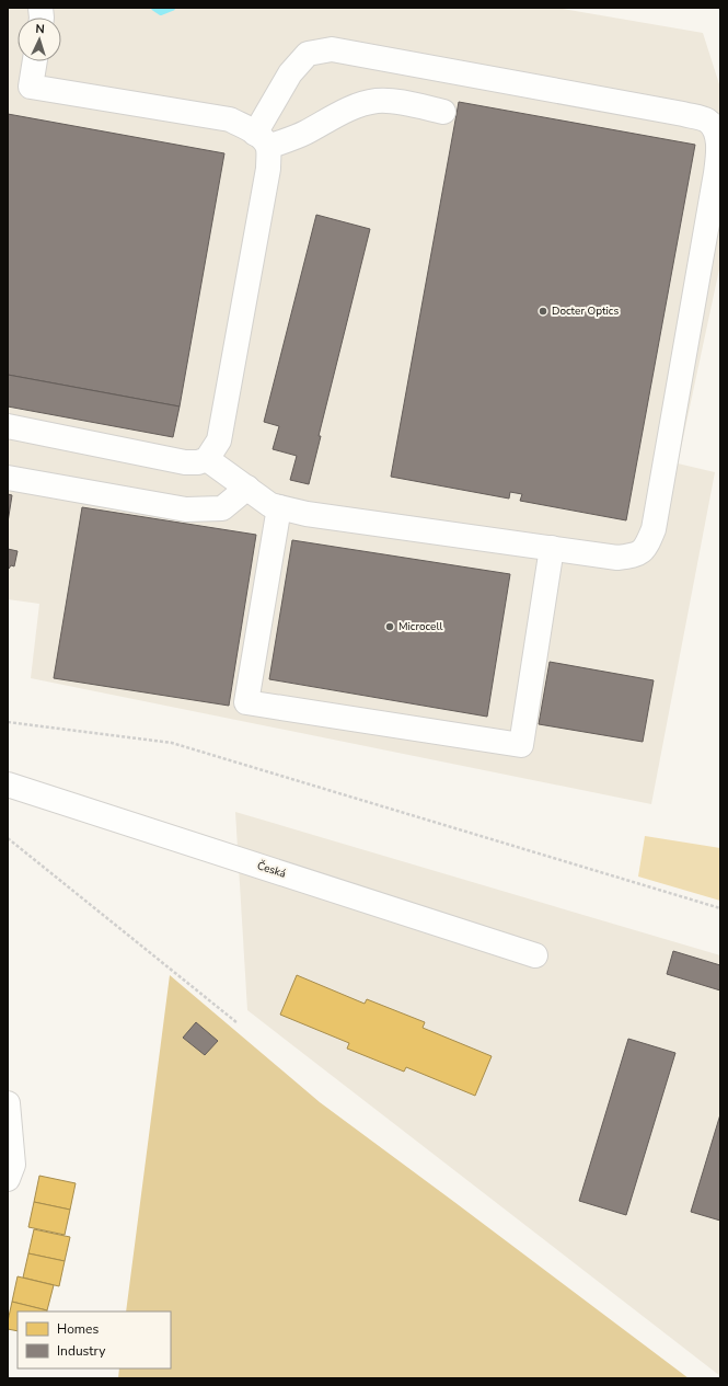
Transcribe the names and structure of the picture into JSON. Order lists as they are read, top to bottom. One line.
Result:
{"streets":{"street":["Česká"]},"places":["Docter Optics","Microcell"],"legend":["Homes","Industry"],"north":"top"}
